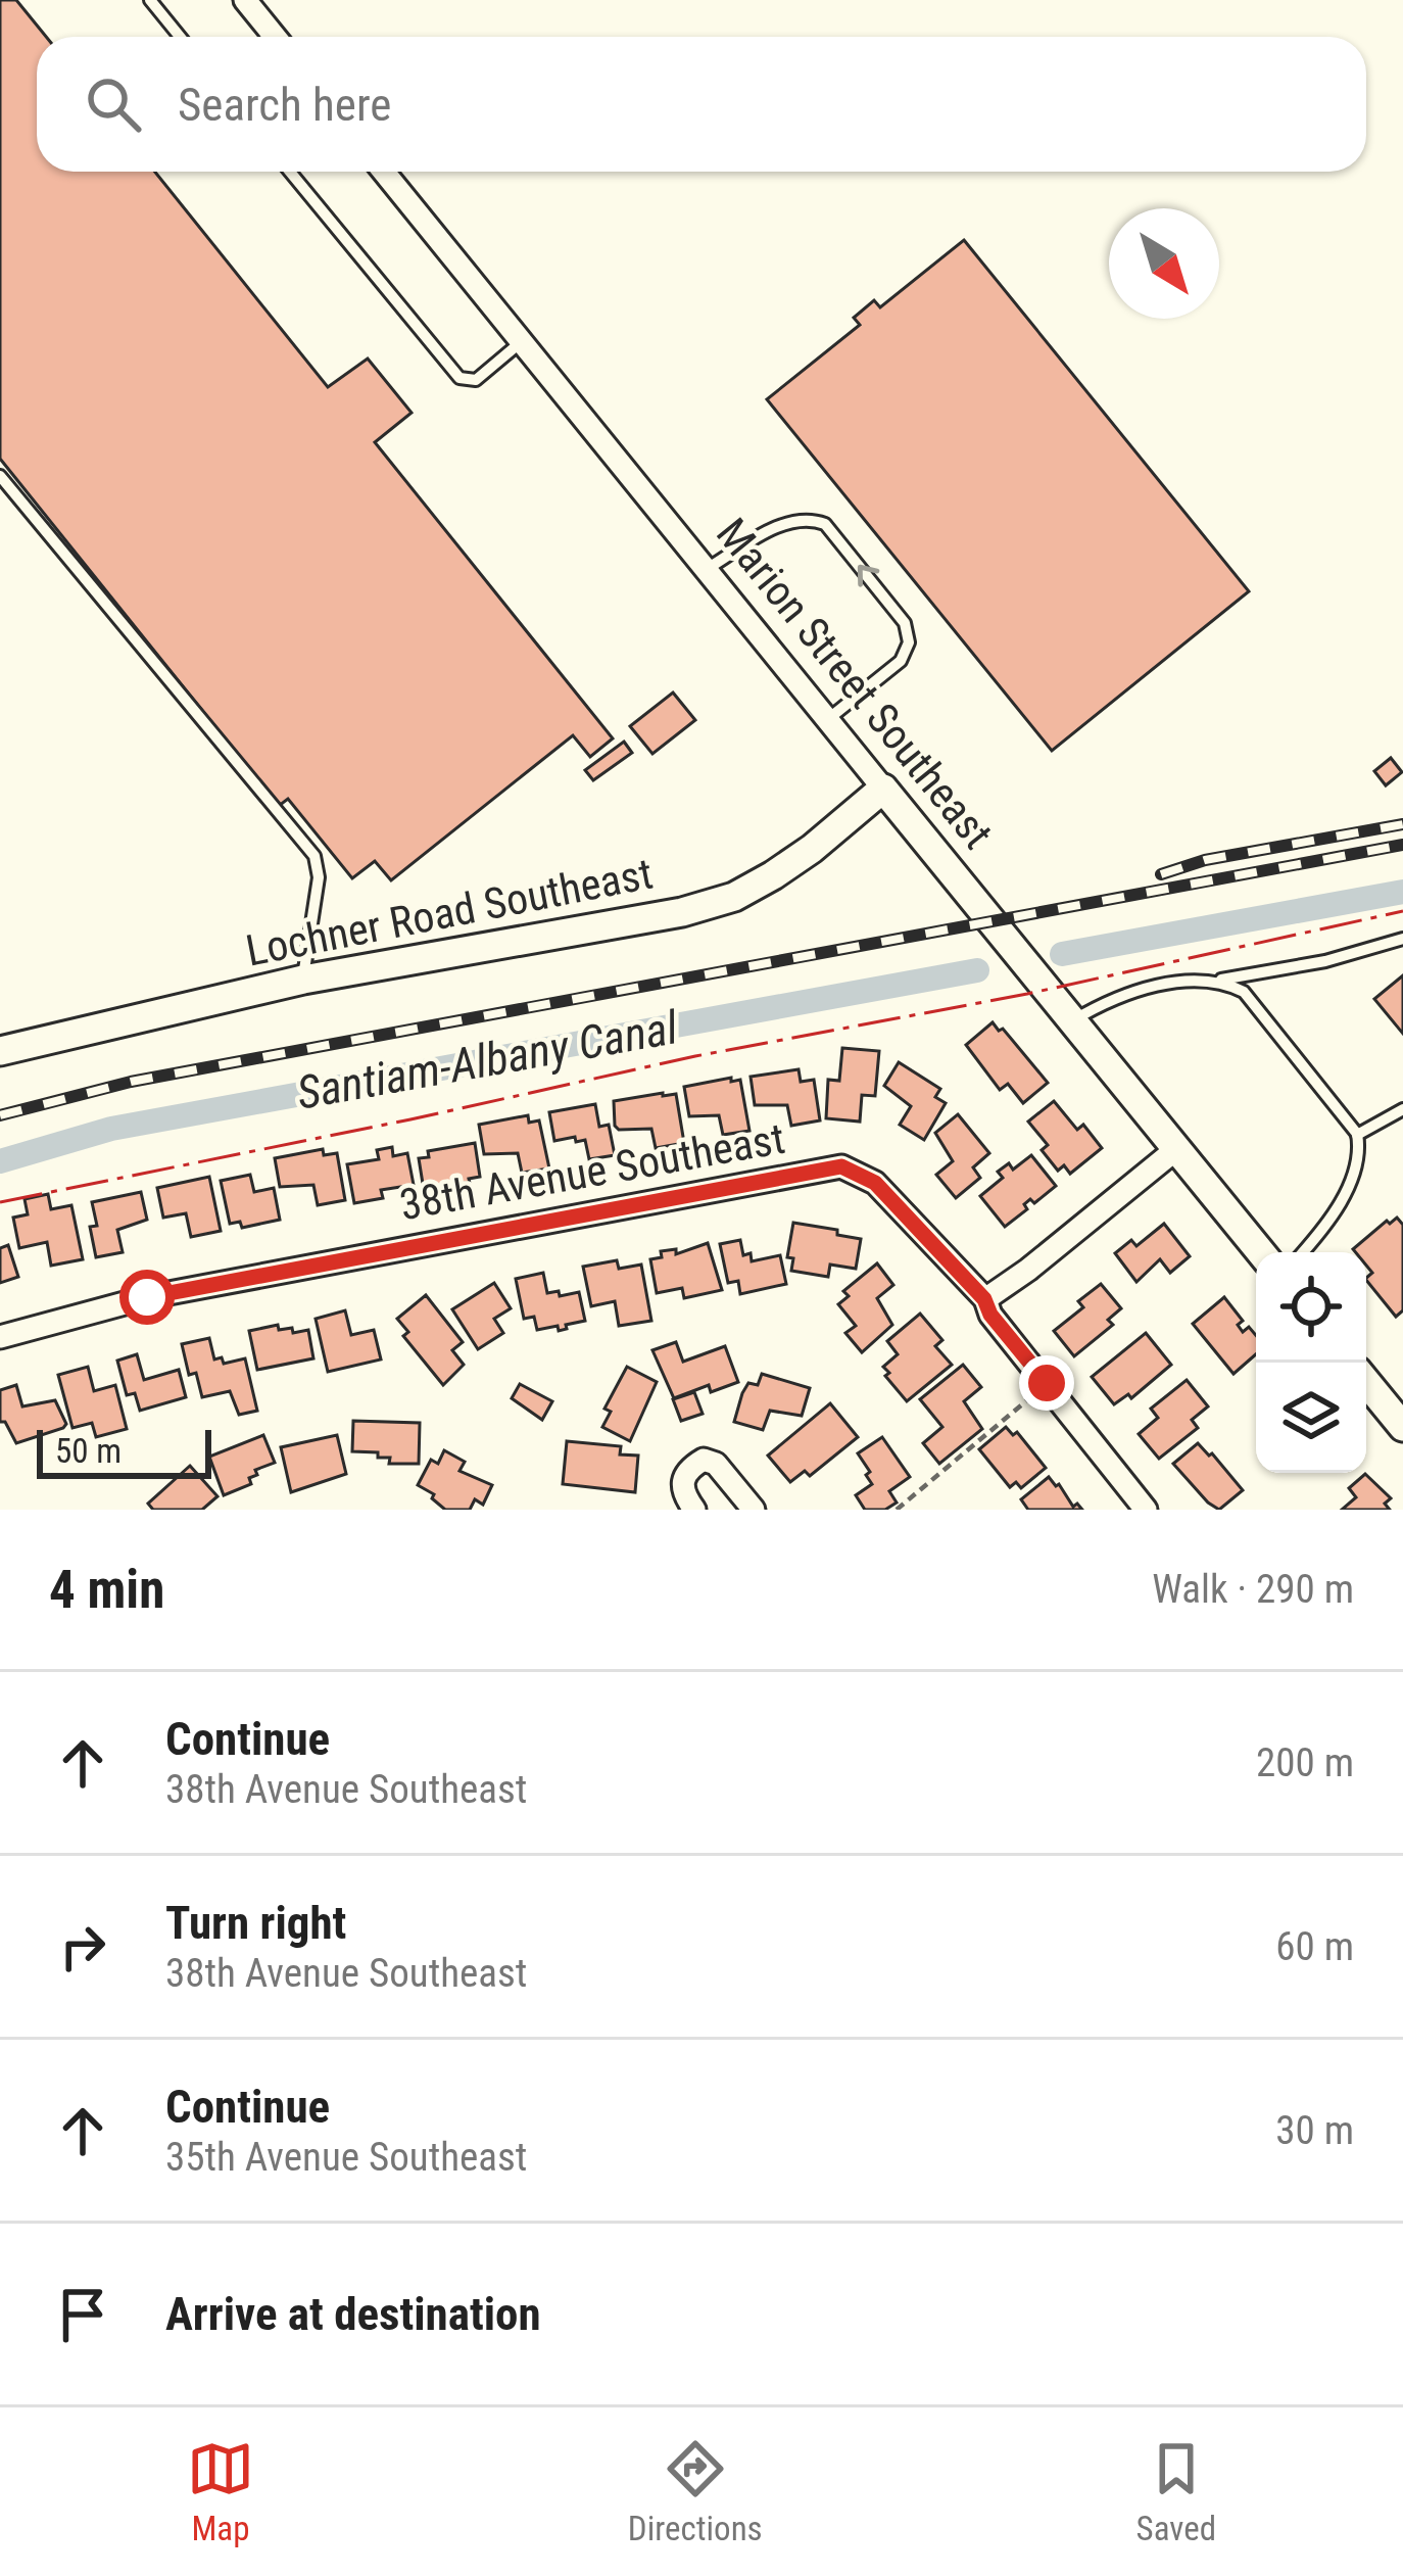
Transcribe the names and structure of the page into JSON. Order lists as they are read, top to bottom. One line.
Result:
{"streets":{"street":["Marion Street Southeast","Lochner Road Southeast","38th Avenue Southeast"]},"crossings":[["Marion Street Southeast","Lochner Road Southeast"]],"water":["Santiam-Albany Canal"],"scale_bar":"50 m","north":"bottom right","page":{"search":"Search here","scale":"50 m","heading":["4 min","Walk · 290 m"],"list":[["Continue","38th Avenue Southeast","200 m"],["Turn right","38th Avenue Southeast","60 m"],["Continue","35th Avenue Southeast","30 m"],"Arrive at destination"],"nav":["Map","Directions","Saved"]}}
